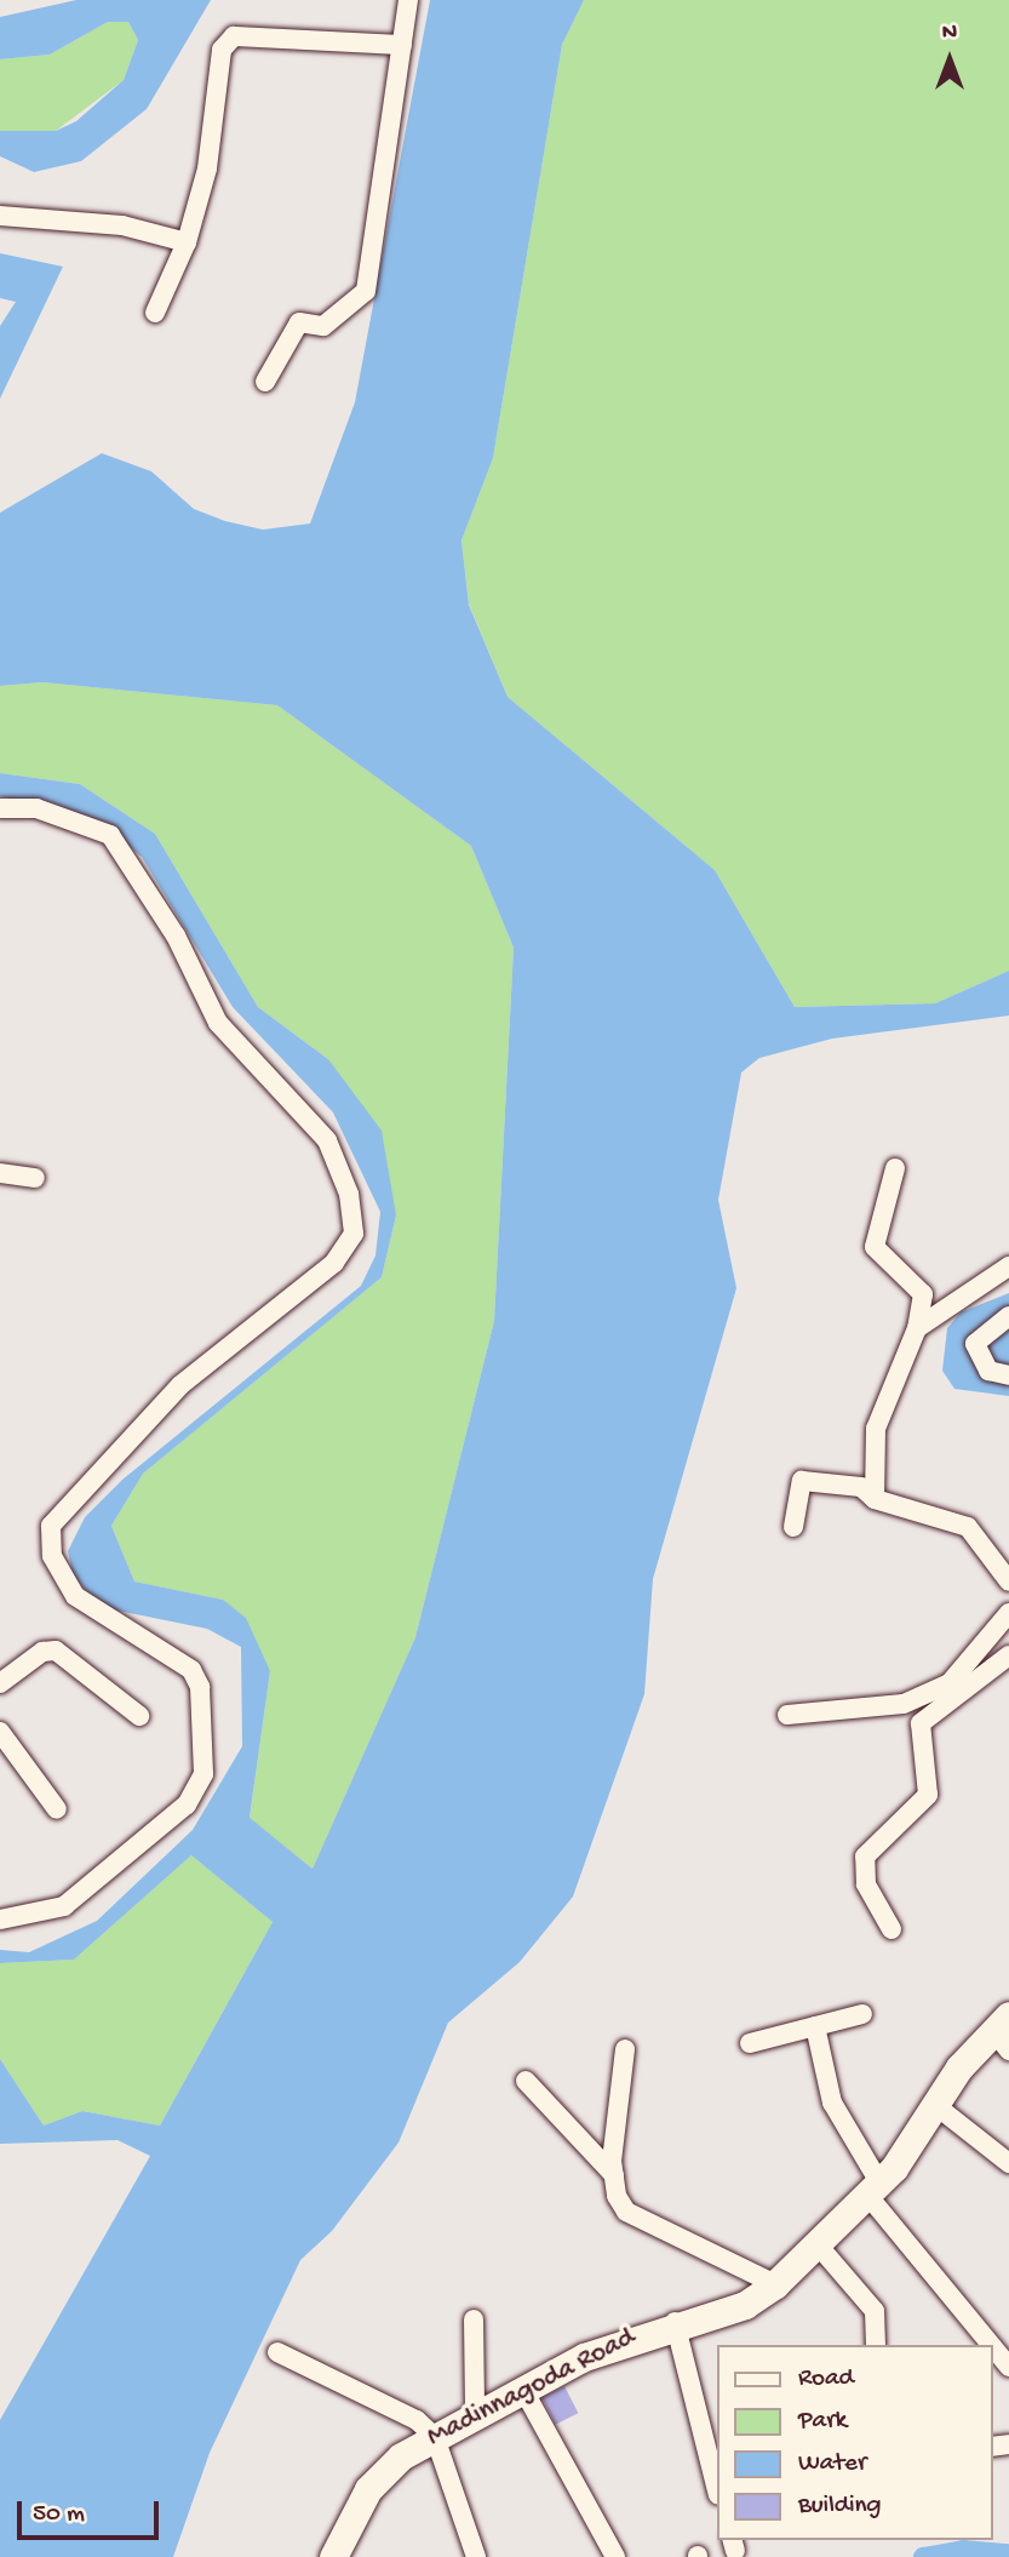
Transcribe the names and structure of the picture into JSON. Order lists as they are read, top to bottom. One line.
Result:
{"streets":{"street":["Madinnagoda Road"]},"legend":["Road","Park","Water","Building"],"scale_bar":"50 m","north":"top"}
